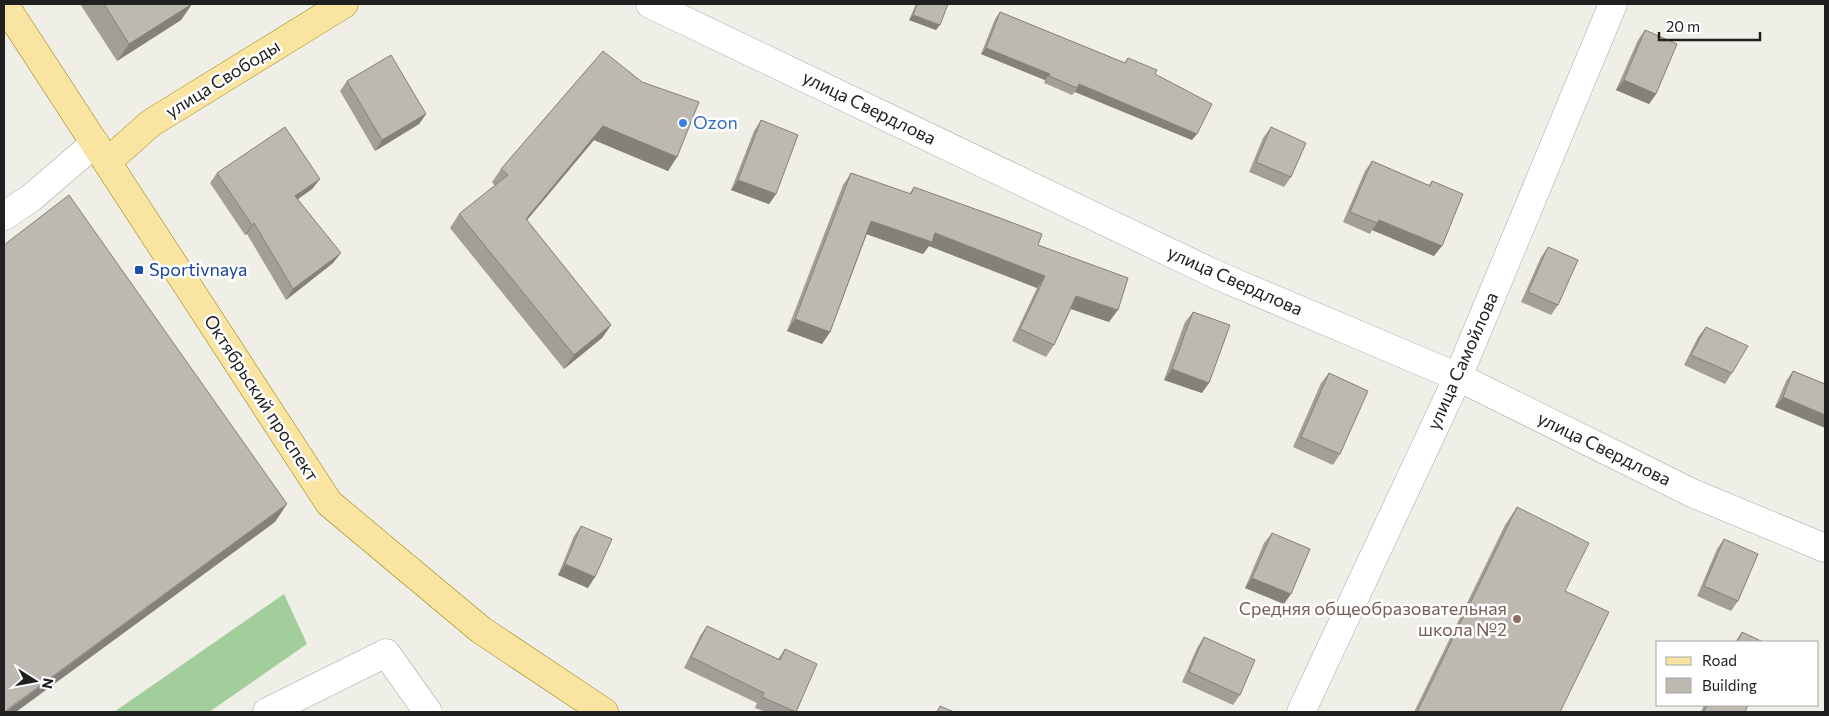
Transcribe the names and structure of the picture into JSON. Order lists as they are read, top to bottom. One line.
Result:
{"streets":{"main road":["улица Свободы","Октябрьский проспект"],"street":["улица Свердлова","улица Самойлова"]},"crossings":[["улица Свободы","Октябрьский проспект"],["улица Свердлова","улица Самойлова"]],"places":{"other":["Ozon","Средняя общеобразовательная школа №2"],"transit":["Sportivnaya"]},"legend":["Road","Building"],"scale_bar":"20 m","north":"right"}
